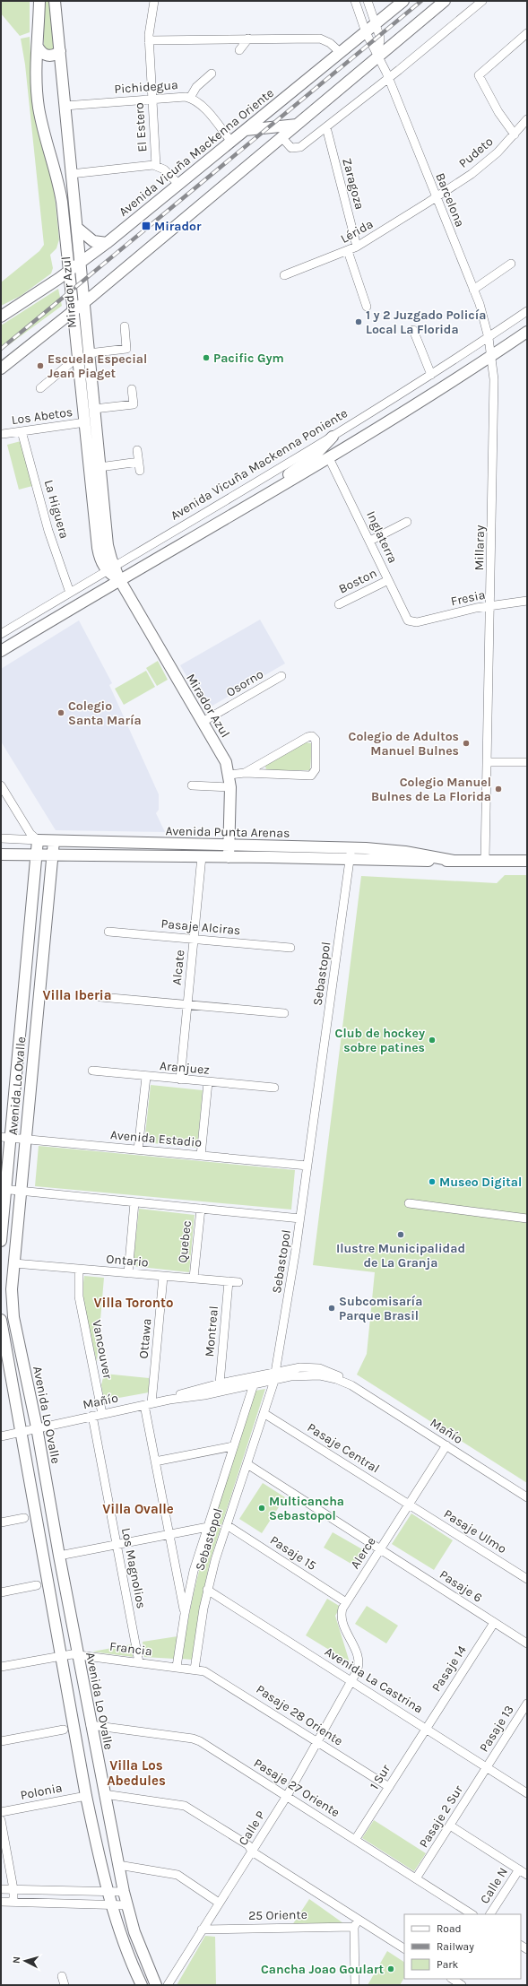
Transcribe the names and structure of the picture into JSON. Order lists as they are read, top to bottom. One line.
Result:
{"streets":{"main road":["Avenida Vicuña Mackenna Oriente","Mirador Azul","Avenida Punta Arenas","Avenida Lo Ovalle"],"street":["Pichidegua","El Estero","Pudeto","Zaragoza","Barcelona","Lérida","Los Abetos","Avenida Vicuña Mackenna Poniente","La Higuera","Inglaterra","Millaray","Boston","Fresia","Osorno","Pasaje Alciras","Alcate","Sebastopol","Aranjuez","Avenida Estadio","Quebec","Ontario","Montreal","Ottawa","Vancouver","Mañío","Pasaje Central","Pasaje Ulmo","Pasaje 15","Alerce","Los Magnolios","Pasaje 6","Francia","Pasaje 14","Avenida La Castrina","Pasaje 28 Oriente","Pasaje 13","1 Sur","Pasaje 27 Oriente","Polonia","Pasaje 2 Sur","Calle P","Calle N","25 Oriente"]},"crossings":[["Pichidegua","El Estero"],["Pichidegua","Avenida Vicuña Mackenna Oriente"],["Pichidegua","Mirador Azul"],["Avenida Vicuña Mackenna Oriente","Barcelona"],["Avenida Vicuña Mackenna Oriente","Mirador Azul"],["Pudeto","Barcelona"],["Pudeto","Lérida"],["Zaragoza","Lérida"],["Barcelona","Lérida"],["Barcelona","Avenida Vicuña Mackenna Poniente"],["Barcelona","Millaray"],["Mirador Azul","Los Abetos"],["Mirador Azul","Avenida Vicuña Mackenna Poniente"],["Mirador Azul","Osorno"],["Mirador Azul","Avenida Punta Arenas"],["Los Abetos","La Higuera"],["Avenida Vicuña Mackenna Poniente","La Higuera"],["Inglaterra","Boston"],["Inglaterra","Fresia"],["Millaray","Fresia"],["Millaray","Avenida Punta Arenas"],["Avenida Punta Arenas","Alcate"],["Avenida Punta Arenas","Sebastopol"],["Avenida Punta Arenas","Avenida Lo Ovalle"],["Pasaje Alciras","Alcate"],["Alcate","Aranjuez"],["Sebastopol","Avenida Estadio"],["Sebastopol","Ottawa"],["Sebastopol","Mañío"],["Sebastopol","Pasaje Central"],["Sebastopol","Pasaje 15"],["Sebastopol","Pasaje 6"],["Sebastopol","Francia"],["Sebastopol","Avenida La Castrina"],["Sebastopol","Pasaje 28 Oriente"],["Avenida Lo Ovalle","Avenida Estadio"],["Avenida Lo Ovalle","Ontario"],["Avenida Lo Ovalle","Mañío"],["Avenida Lo Ovalle","Francia"],["Avenida Lo Ovalle","Pasaje 27 Oriente"],["Quebec","Ontario"],["Ontario","Montreal"],["Ontario","Ottawa"],["Ontario","Vancouver"],["Montreal","Mañío"],["Ottawa","Mañío"],["Vancouver","Mañío"],["Mañío","Alerce"],["Mañío","Los Magnolios"],["Pasaje Central","Pasaje Ulmo"],["Pasaje Central","Alerce"],["Pasaje Ulmo","Alerce"],["Pasaje 15","Alerce"],["Alerce","Pasaje 6"],["Alerce","Avenida La Castrina"],["Alerce","Calle P"],["Los Magnolios","Francia"],["Pasaje 6","Pasaje 14"],["Francia","Pasaje 28 Oriente"],["Pasaje 14","Avenida La Castrina"],["Pasaje 14","1 Sur"],["Avenida La Castrina","Pasaje 13"],["Avenida La Castrina","1 Sur"],["Avenida La Castrina","Pasaje 2 Sur"],["Avenida La Castrina","Calle P"],["Pasaje 28 Oriente","1 Sur"],["Pasaje 28 Oriente","Calle P"],["Pasaje 13","Pasaje 2 Sur"],["1 Sur","Pasaje 27 Oriente"],["Pasaje 27 Oriente","Pasaje 2 Sur"],["Pasaje 27 Oriente","Calle P"],["Calle P","25 Oriente"]],"districts":["Villa Iberia","Villa Toronto","Villa Ovalle","Villa Los Abedules"],"places":{"transit":["Mirador"],"other":["1 y 2 Juzgado Policía Local La Florida","Pacific Gym","Escuela Especial Jean Piaget","Colegio Santa María","Colegio de Adultos Manuel Bulnes","Colegio Manuel Bulnes de La Florida","Club de hockey sobre patines","Museo Digital","Ilustre Municipalidad de La Granja","Subcomisaría Parque Brasil","Multicancha Sebastopol","Cancha Joao Goulart"]},"legend":["Road","Railway","Park"],"north":"left"}
